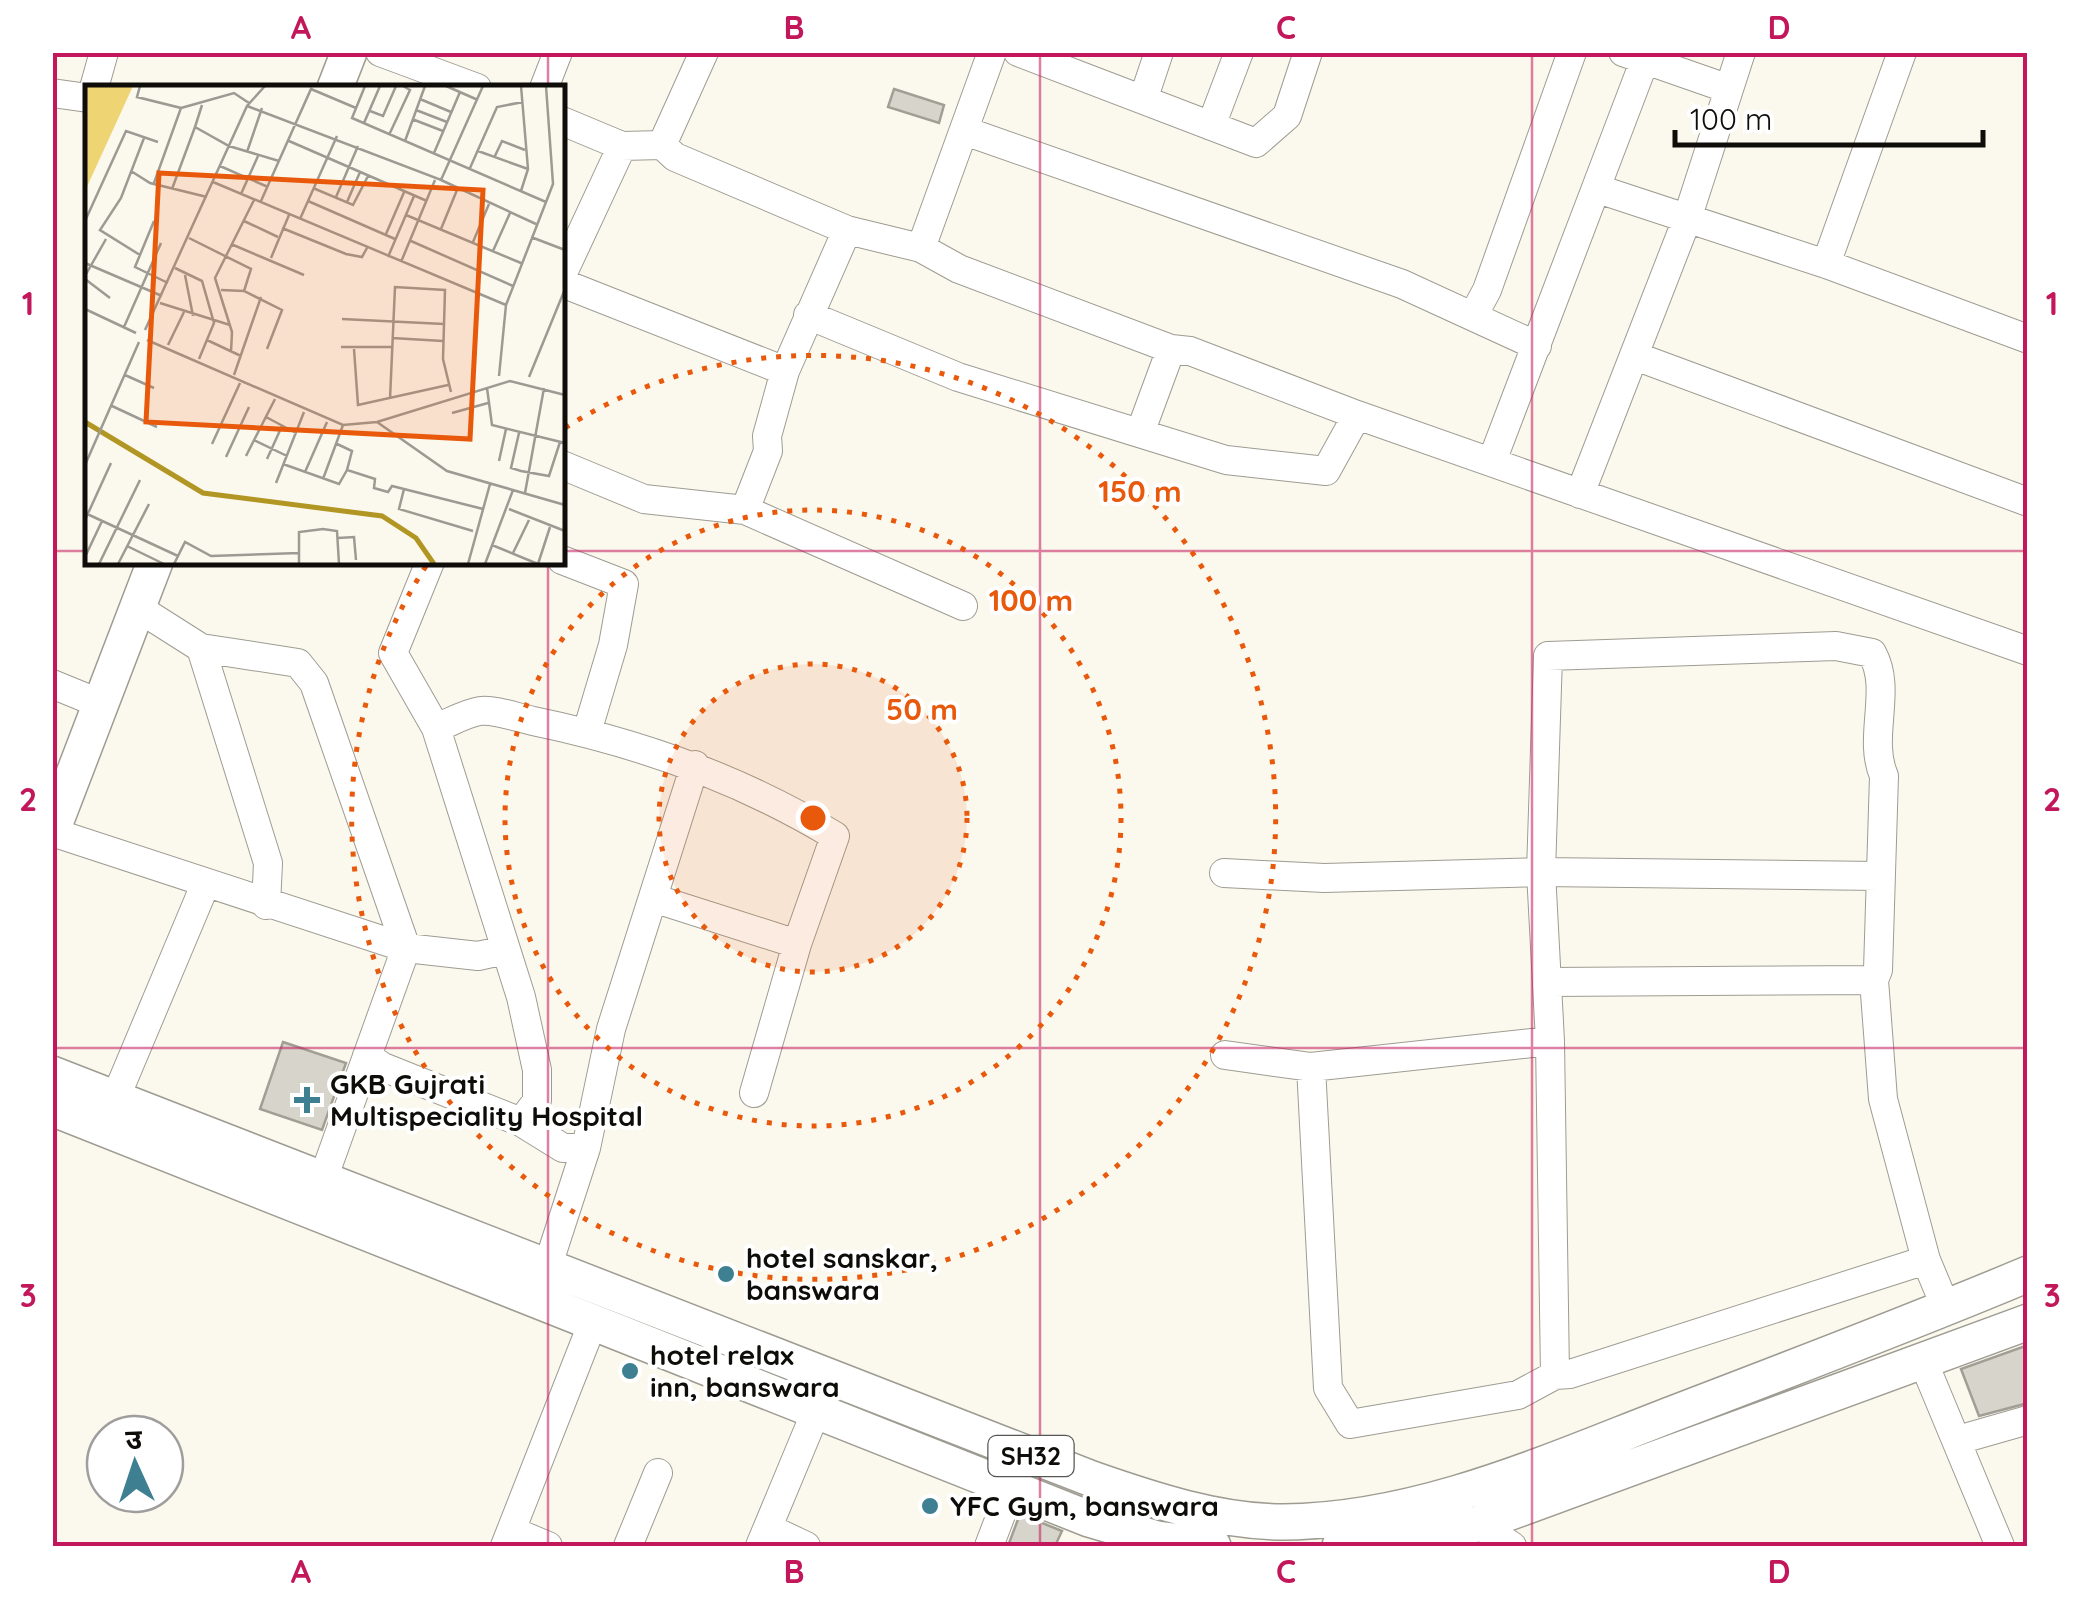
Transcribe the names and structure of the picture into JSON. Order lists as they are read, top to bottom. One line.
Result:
{"streets":{"main road":["SH32"]},"places":{"health":["GKB Gujrati Multispeciality Hospital"],"other":["hotel sanskar, banswara","hotel relax inn, banswara","YFC Gym, banswara"]},"scale_bar":"100 m","north":"top","grid":{"columns":["A","B","C","D"],"rows":["1","2","3"]},"rings":["150 m","100 m","50 m"]}
